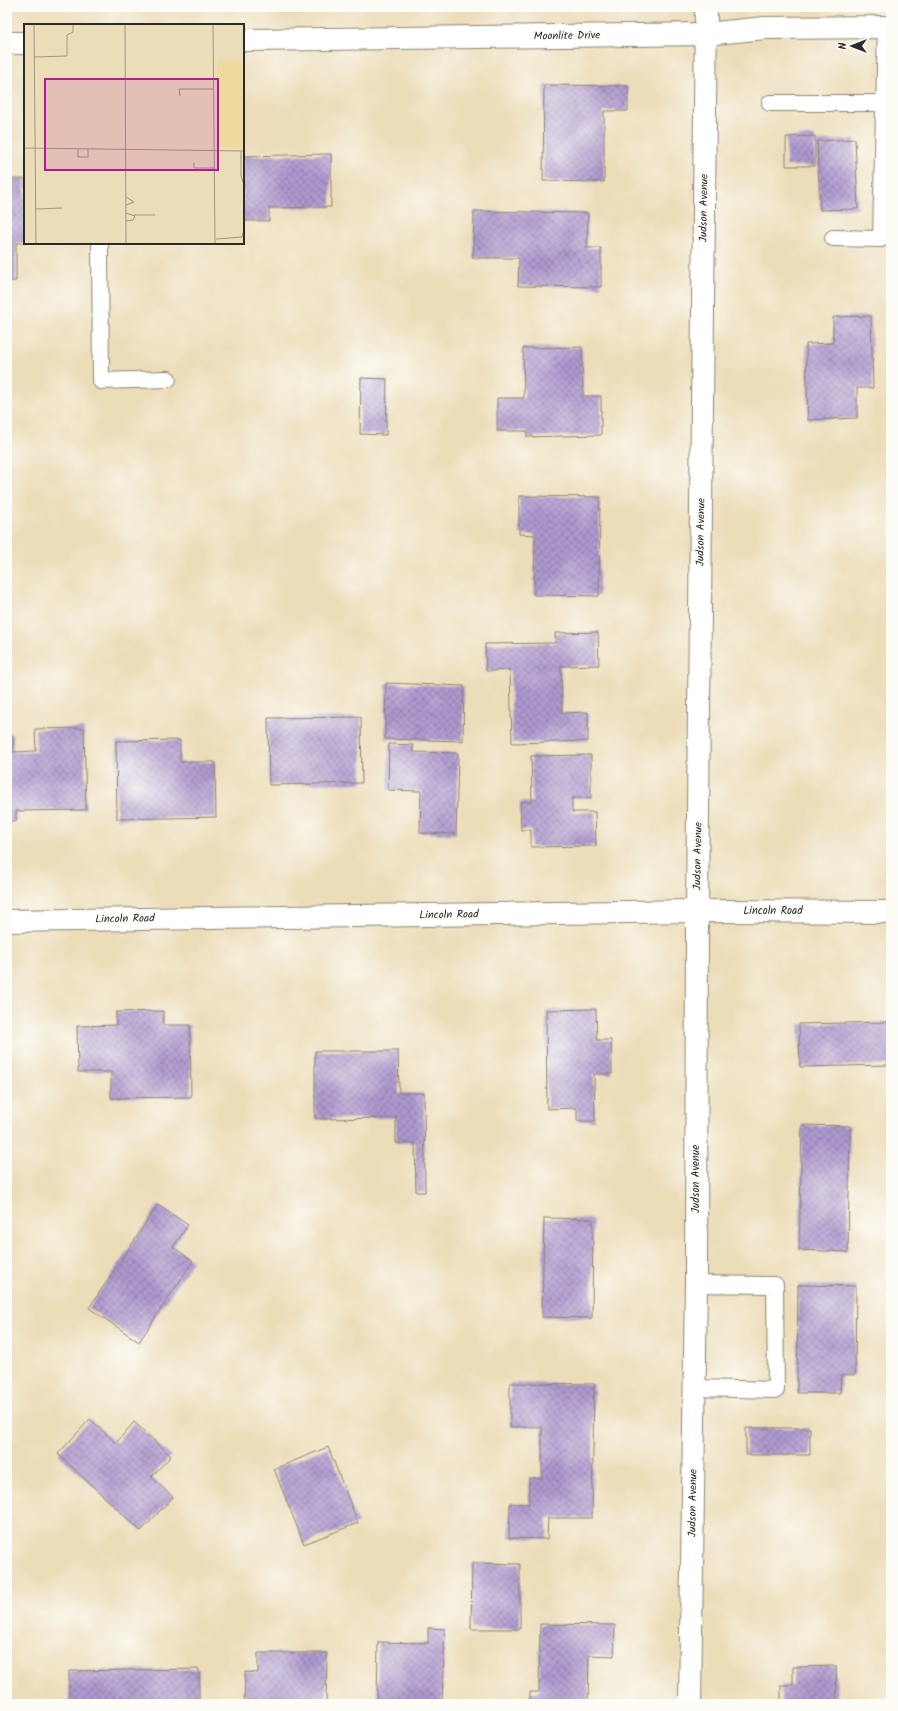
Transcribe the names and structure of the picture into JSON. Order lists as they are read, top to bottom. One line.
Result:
{"streets":{"street":["Moonlite Drive","Judson Avenue","Lincoln Road"]},"crossings":[["Moonlite Drive","Judson Avenue"],["Judson Avenue","Lincoln Road"]],"north":"left"}
